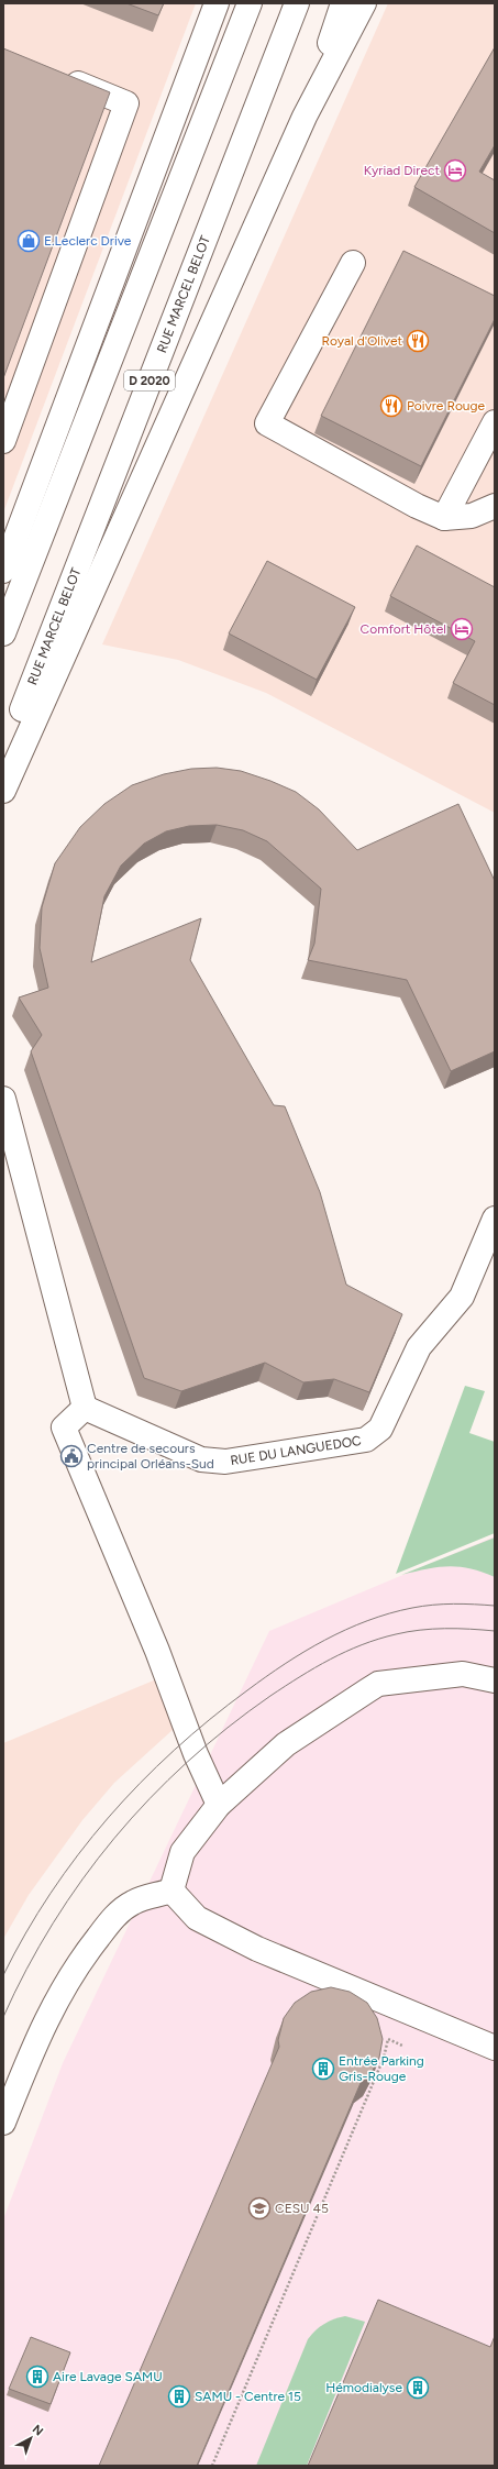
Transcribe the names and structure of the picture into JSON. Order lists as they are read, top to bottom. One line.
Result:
{"streets":{"main road":["RUE MARCEL BELOT","D 2020","RUE DU LANGUEDOC"]},"places":{"hotel":["Kyriad Direct","Comfort Hôtel"],"shop":["E.Leclerc Drive"],"restaurant":["Royal d'Olivet","Poivre Rouge"],"public building":["Centre de secours principal Orléans-Sud"],"building":["Entrée Parking Gris-Rouge","Aire Lavage SAMU","Hémodialyse","SAMU - Centre 15"],"school or university":["CESU 45"]},"north":"top right"}
